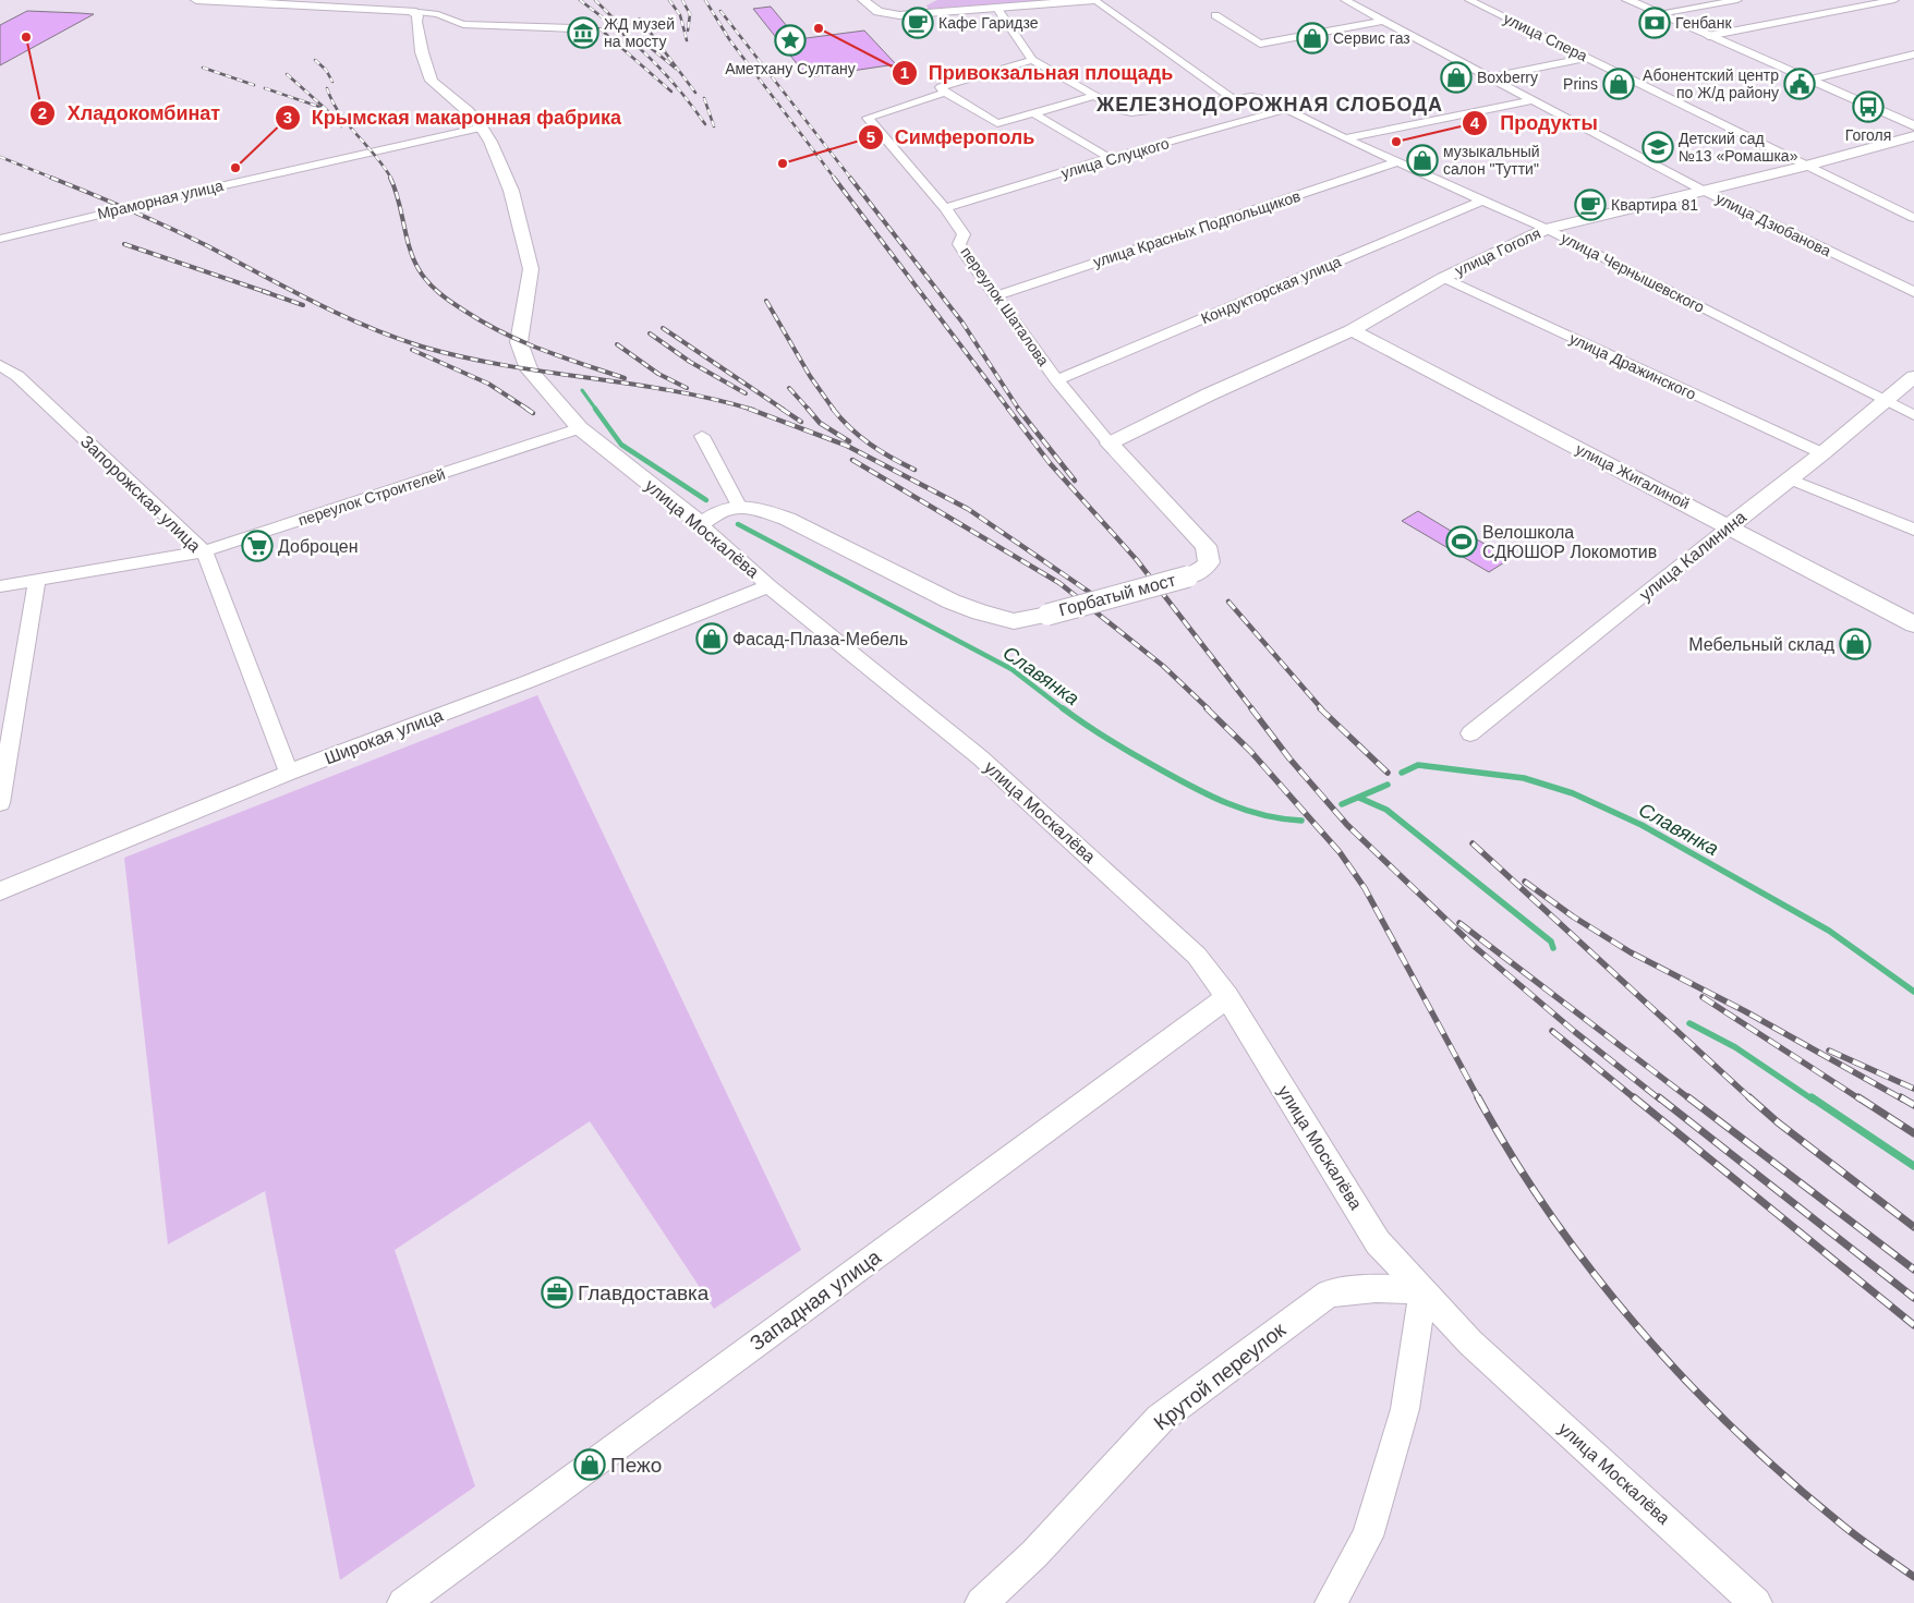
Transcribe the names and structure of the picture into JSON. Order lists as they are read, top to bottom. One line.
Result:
{"streets":{"main road":["улица Гоголя","улица Жигалиной","улица Москалёва","улица Калинина","Горбатый мост"],"street":["улица Спера","улица Слуцкого","Мраморная улица","улица Дзюбанова","улица Красных Подпольщиков","улица Чернышевского","Кондукторская улица","переулок Шаталова","улица Дражинского","Запорожская улица","переулок Строителей","Широкая улица","Западная улица","Крутой переулок"]},"crossings":[["улица Спера","улица Гоголя"],["улица Слуцкого","улица Чернышевского"],["улица Слуцкого","переулок Шаталова"],["Мраморная улица","улица Москалёва"],["улица Дзюбанова","улица Гоголя"],["улица Красных Подпольщиков","улица Чернышевского"],["улица Красных Подпольщиков","переулок Шаталова"],["улица Гоголя","улица Чернышевского"],["улица Гоголя","переулок Шаталова"],["улица Гоголя","улица Дражинского"],["улица Гоголя","улица Жигалиной"],["улица Гоголя","Горбатый мост"],["улица Чернышевского","Кондукторская улица"],["улица Чернышевского","улица Калинина"],["Кондукторская улица","переулок Шаталова"],["переулок Шаталова","Горбатый мост"],["улица Дражинского","улица Калинина"],["улица Жигалиной","улица Калинина"],["Запорожская улица","переулок Строителей"],["Запорожская улица","Широкая улица"],["переулок Строителей","улица Москалёва"],["улица Москалёва","Широкая улица"],["улица Москалёва","Западная улица"],["улица Москалёва","Крутой переулок"]],"districts":["ЖЕЛЕЗНОДОРОЖНАЯ СЛОБОДА"],"water":["Славянка"],"places":{"cafe":["Кафе Гаридзе","Квартира 81"],"bank":["Генбанк"],"other":["Привокзальная площадь","Хладокомбинат","Продукты","Симферополь","Крымская макаронная фабрика"],"museum":["ЖД музей на мосту"],"shop":["Сервис газ","Boxberry","Prins","музыкальный салон \"Тутти\"","Фасад-Плаза-Мебель","Мебельный склад","Пежо"],"place":["Аметхану Султану"],"public building":["Абонентский центр по Ж/д району"],"bus stop":["Гоголя"],"school or university":["Детский сад №13 «Ромашка»"],"sports":["Велошкола СДЮШОР Локомотив"],"supermarket":["Доброцен"],"office":["Главдоставка"]}}
